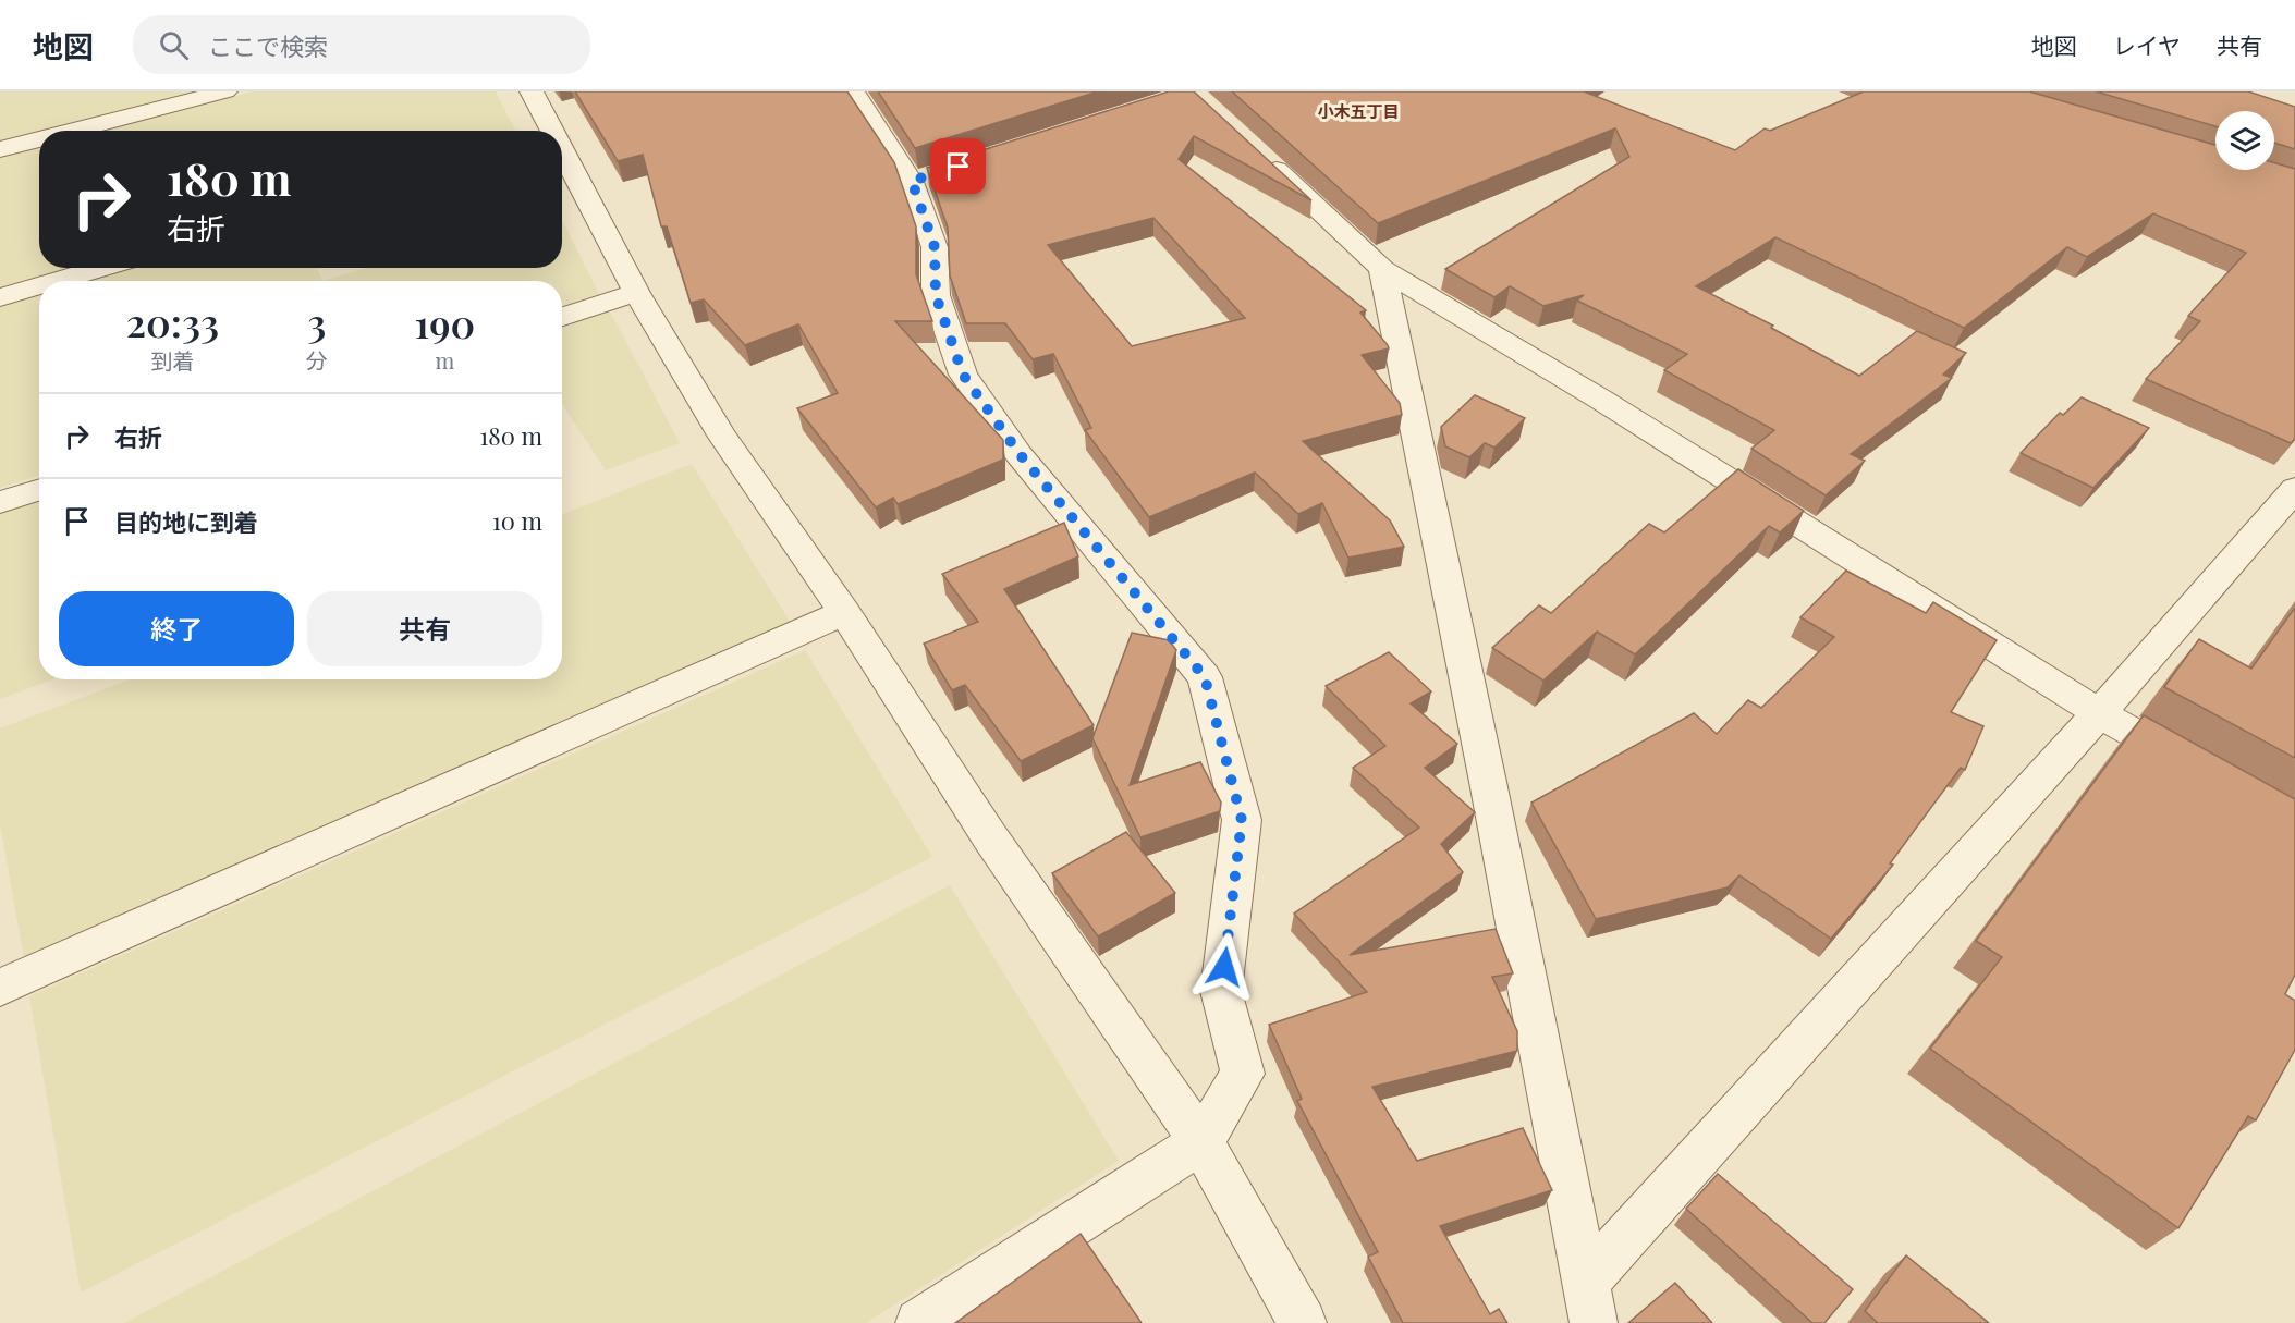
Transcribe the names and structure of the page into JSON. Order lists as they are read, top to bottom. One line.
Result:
{"districts":["小木五丁目"],"page":{"header":"地図","search":"ここで検索","nav":["地図","レイヤ","共有"],"turn":["180 m","右折"],"eta":["20:33","到着","3","分","190","m"],"list":[{"name":"右折","value":"180 m"},{"name":"目的地に到着","value":"10 m"}],"buttons":["終了","共有"]}}
